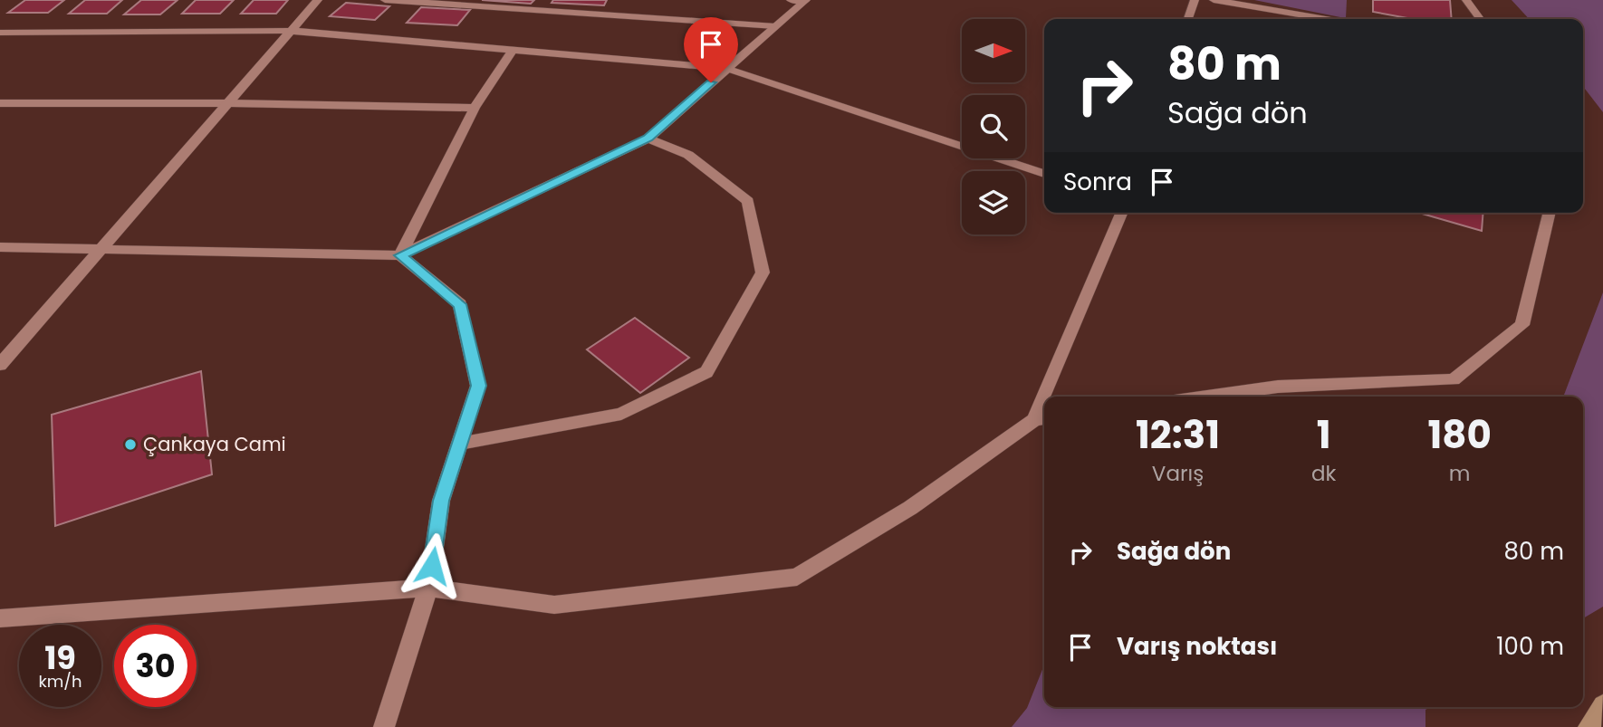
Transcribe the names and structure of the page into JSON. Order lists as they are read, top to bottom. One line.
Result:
{"places":["Çankaya Cami"],"north":"right","page":{"turn":["80 m","Sağa dön"],"then":"Sonra","eta":["12:31","Varış","1","dk","180","m"],"list":[{"name":"Sağa dön","value":"80 m"},{"name":"Varış noktası","value":"100 m"}],"speed":"19 km/h","limit":"30"}}
